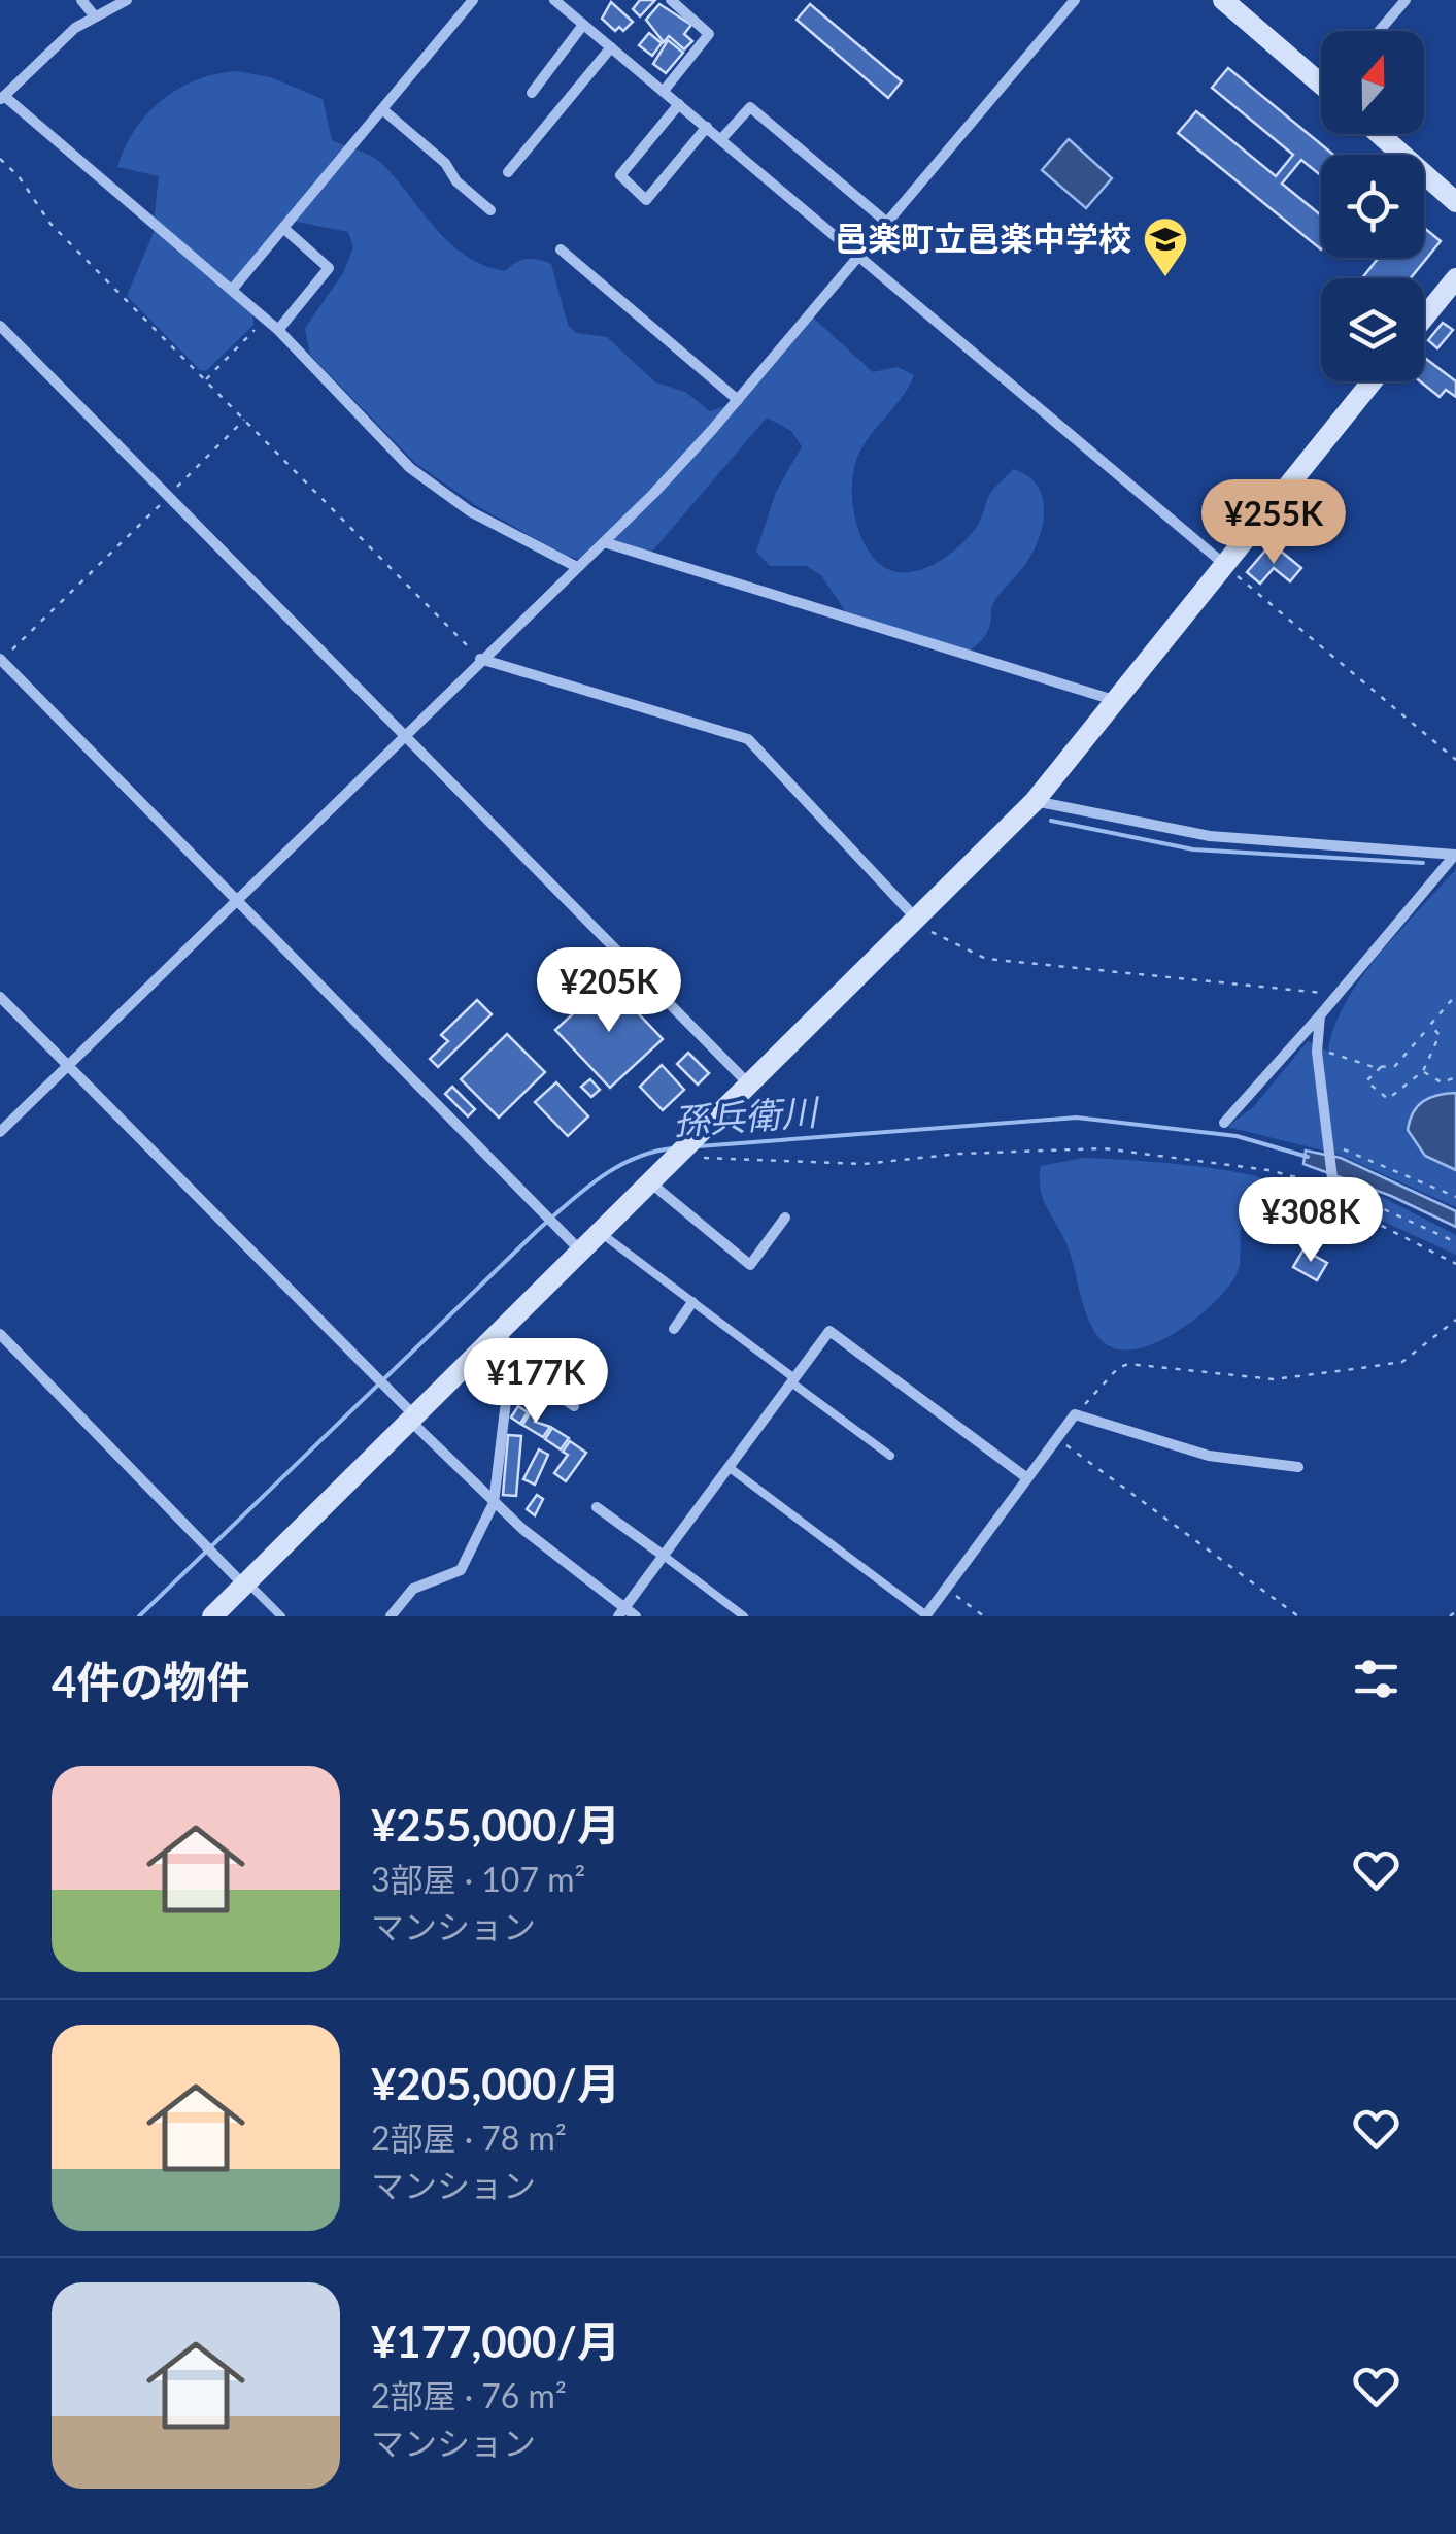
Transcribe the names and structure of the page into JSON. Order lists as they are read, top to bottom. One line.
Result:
{"water":["孫兵衛川"],"places":{"school or university":["邑楽町立邑楽中学校"]},"north":"top","page":{"price":["¥255K","¥205K","¥308K","¥177K"],"heading":"4件の物件","list":[{"name":"¥255,000/月","note":"3部屋 · 107 m² · マンション"},{"name":"¥205,000/月","note":"2部屋 · 78 m² · マンション"},{"name":"¥177,000/月","note":"2部屋 · 76 m² · マンション"}]}}
